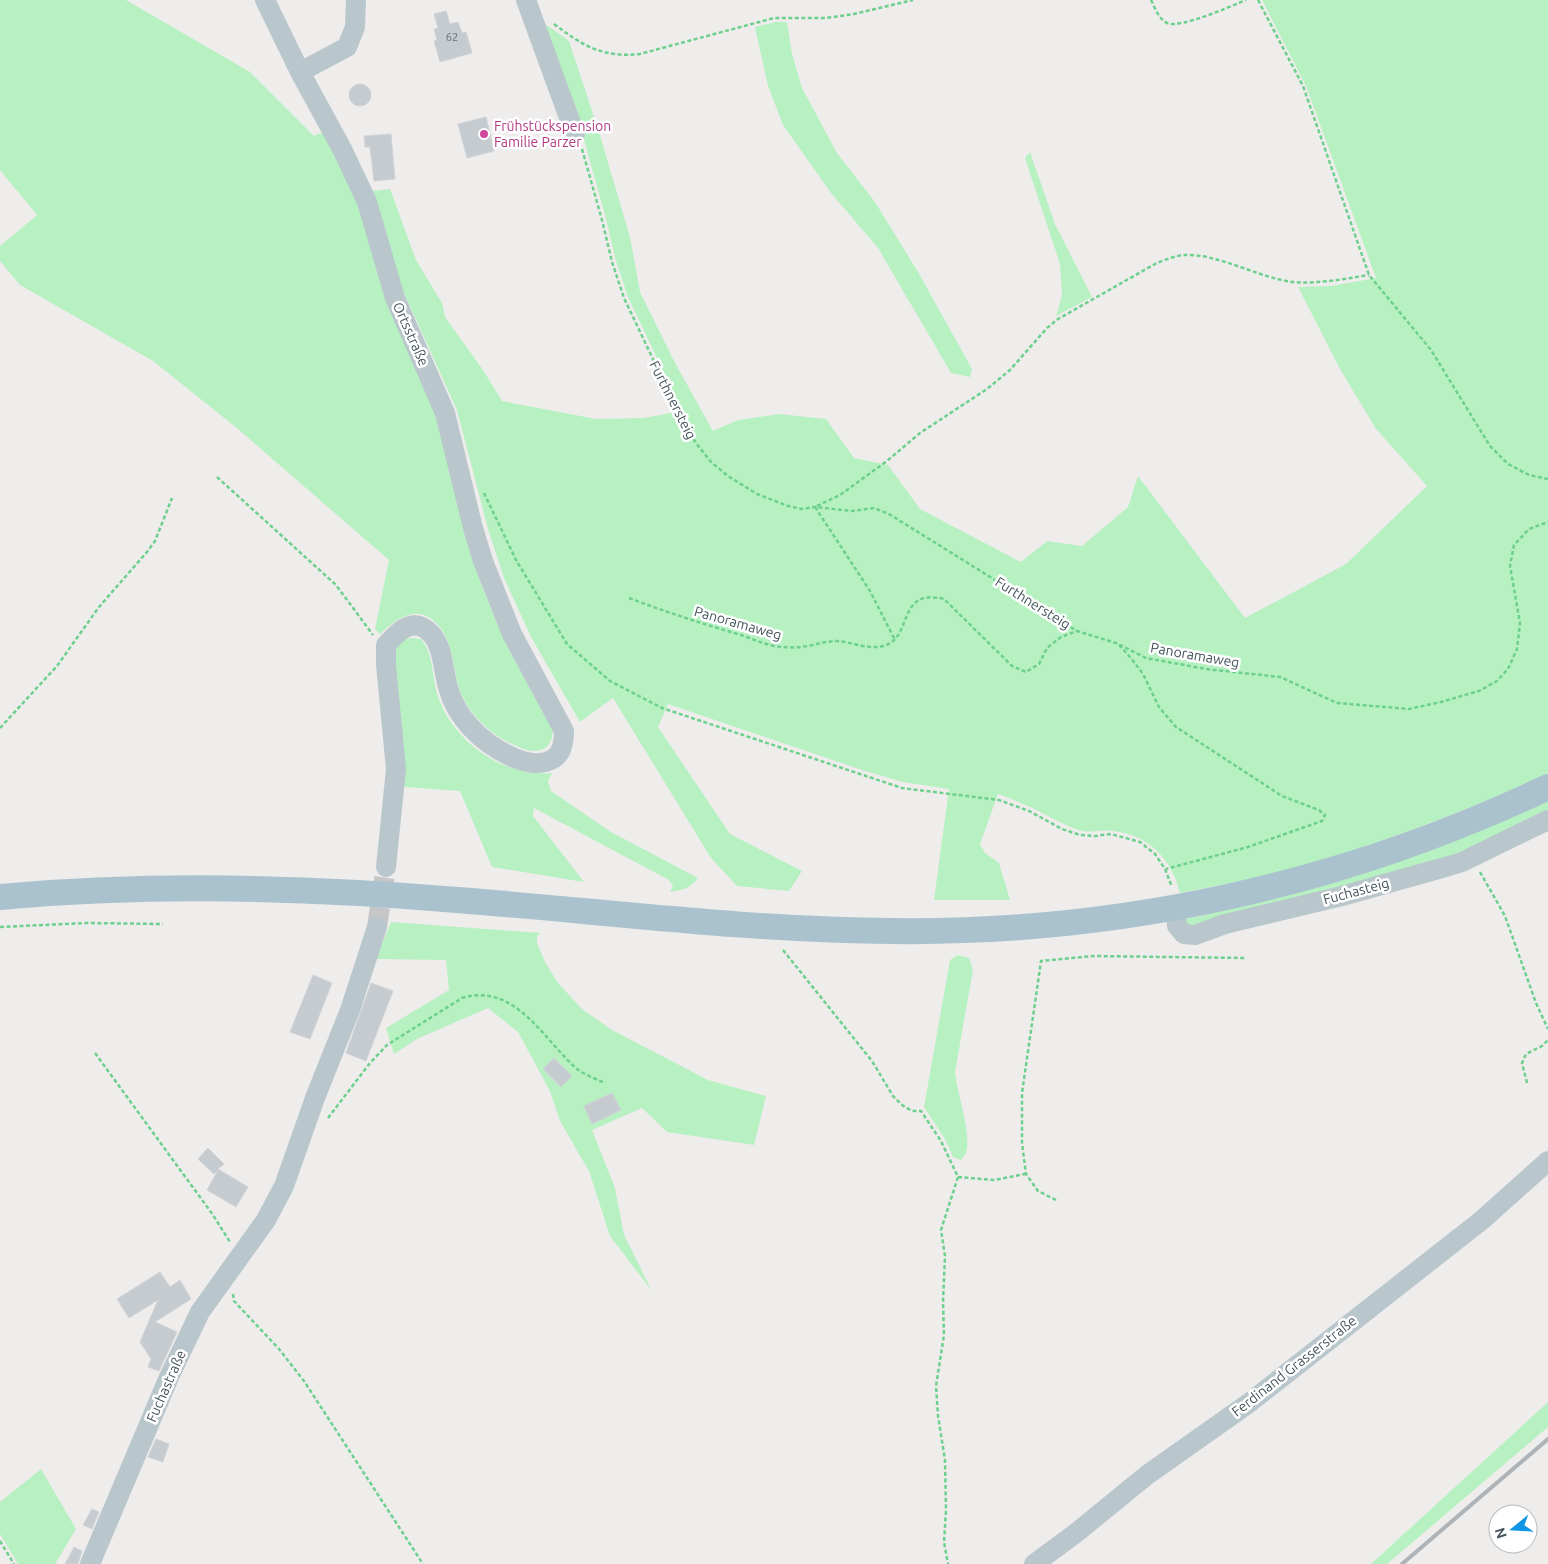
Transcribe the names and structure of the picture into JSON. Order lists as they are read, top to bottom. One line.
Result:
{"streets":{"street":["Ortsstraße","Fuchasteig","Ferdinand Grasserstraße","Fuchastraße"],"path":["Furthnersteig","Panoramaweg"]},"crossings":[["Furthnersteig","Panoramaweg"]],"places":["Frühstückspension Familie Parzer"],"house_numbers":["62"],"north":"left"}
